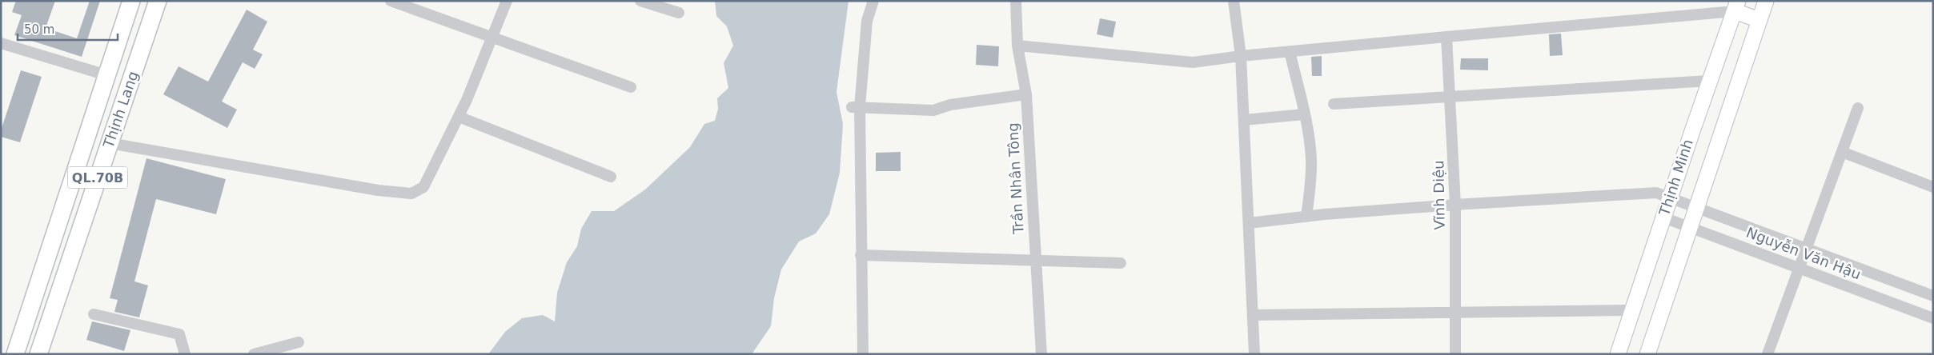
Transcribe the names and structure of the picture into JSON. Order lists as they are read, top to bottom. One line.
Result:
{"streets":{"main road":["Thịnh Lang","QL.70B","Thịnh Minh"],"street":["Trần Nhân Tông","Vĩnh Diệu","Nguyễn Văn Hậu"]},"crossings":[["Thịnh Minh","Nguyễn Văn Hậu"],["Vĩnh Diệu","Nguyễn Văn Hậu"]],"scale_bar":"50 m"}
